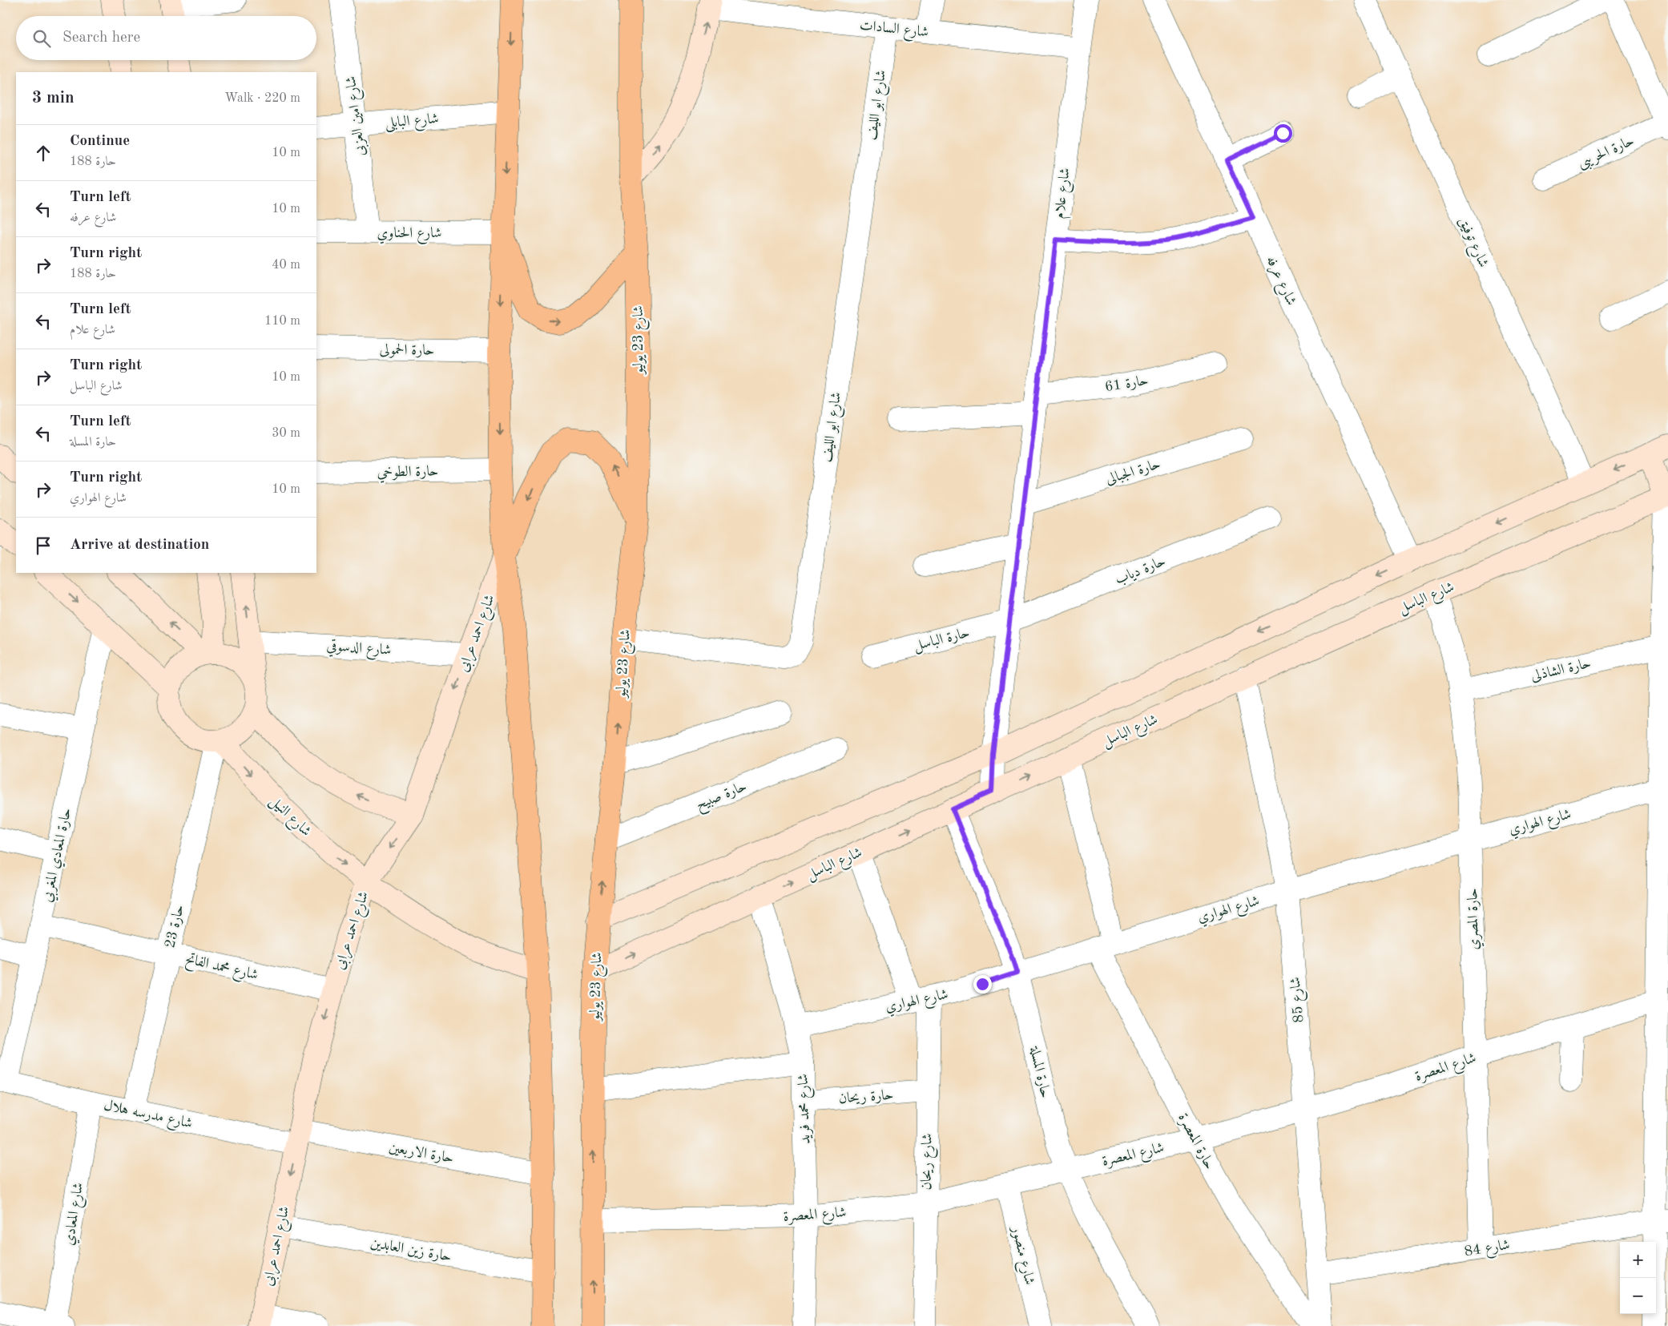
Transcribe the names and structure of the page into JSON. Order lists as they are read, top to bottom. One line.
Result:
{"streets":{"main road":["شارع 23 يوليو","شارع الباسل","شارع احمد عرابى","شارع النيل"],"street":["شارع السادات","شارع ابو الليف","شارع امين العزبى","شارع البابلى","حارة الحريبى","شارع علام","شارع الحناوي","شارع توفيق","شارع عرفه","حارة الحمولى","حارة 61","حارة الطوخي","حارة الجبالى","حارة دياب","حارة الباسل","شارع الدسوقي","حارة الشاذلى","حارة صبيح","شارع الهواري","حارة المعادي المغربي","حارة المصري","حارة 23","شارع محمد الفاتح","شارع 85","شارع المعصرة","حارة المسلة","حارة ريحان","شارع محمد فريد","شارع مدرسه هلال","حارة المعصرة","حارة الاربعين","شارع ريحان","شارع المعادي","شارع 84","حارة زين العابدين","شارع منصور"]},"crossings":[["شارع السادات","شارع ابو الليف"],["شارع السادات","شارع علام"],["شارع ابو الليف","شارع 23 يوليو"],["شارع امين العزبى","شارع البابلى"],["شارع امين العزبى","شارع الحناوي"],["شارع علام","حارة 61"],["شارع علام","حارة الجبالى"],["شارع علام","حارة دياب"],["شارع علام","شارع الباسل"],["شارع علام","حارة الباسل"],["شارع 23 يوليو","شارع الباسل"],["شارع 23 يوليو","حارة صبيح"],["شارع 23 يوليو","شارع المعصرة"],["حارة دياب","حارة الباسل"],["شارع الباسل","حارة المصري"],["شارع الباسل","شارع 85"],["شارع الباسل","حارة المسلة"],["شارع الباسل","شارع محمد فريد"],["شارع الباسل","حارة المعصرة"],["شارع الباسل","شارع ريحان"],["شارع احمد عرابى","شارع الدسوقي"],["شارع احمد عرابى","شارع النيل"],["شارع احمد عرابى","شارع محمد الفاتح"],["شارع احمد عرابى","شارع مدرسه هلال"],["شارع احمد عرابى","حارة الاربعين"],["شارع احمد عرابى","حارة زين العابدين"],["حارة الشاذلى","حارة المصري"],["شارع النيل","حارة 23"],["شارع الهواري","حارة المصري"],["شارع الهواري","شارع 85"],["شارع الهواري","حارة المسلة"],["شارع الهواري","شارع محمد فريد"],["شارع الهواري","حارة المعصرة"],["شارع الهواري","شارع ريحان"],["حارة المعادي المغربي","شارع محمد الفاتح"],["حارة المعادي المغربي","شارع مدرسه هلال"],["حارة المصري","شارع المعصرة"],["حارة المصري","شارع 84"],["حارة 23","شارع محمد الفاتح"],["حارة 23","شارع مدرسه هلال"],["شارع 85","شارع المعصرة"],["شارع 85","شارع 84"],["شارع المعصرة","حارة المسلة"],["شارع المعصرة","شارع محمد فريد"],["شارع المعصرة","حارة المعصرة"],["شارع المعصرة","شارع ريحان"],["شارع المعصرة","شارع منصور"],["حارة ريحان","شارع محمد فريد"],["حارة ريحان","شارع ريحان"],["شارع مدرسه هلال","حارة الاربعين"],["شارع مدرسه هلال","شارع المعادي"]],"page":{"search":"Search here","heading":["3 min","Walk · 220 m"],"list":[["Continue","حارة 188","10 m"],["Turn left","شارع عرفه","10 m"],["Turn right","حارة 188","40 m"],["Turn left","شارع علام","110 m"],["Turn right","شارع الباسل","10 m"],["Turn left","حارة المسلة","30 m"],["Turn right","شارع الهواري","10 m"],"Arrive at destination"],"map_buttons":["+","−"]}}
